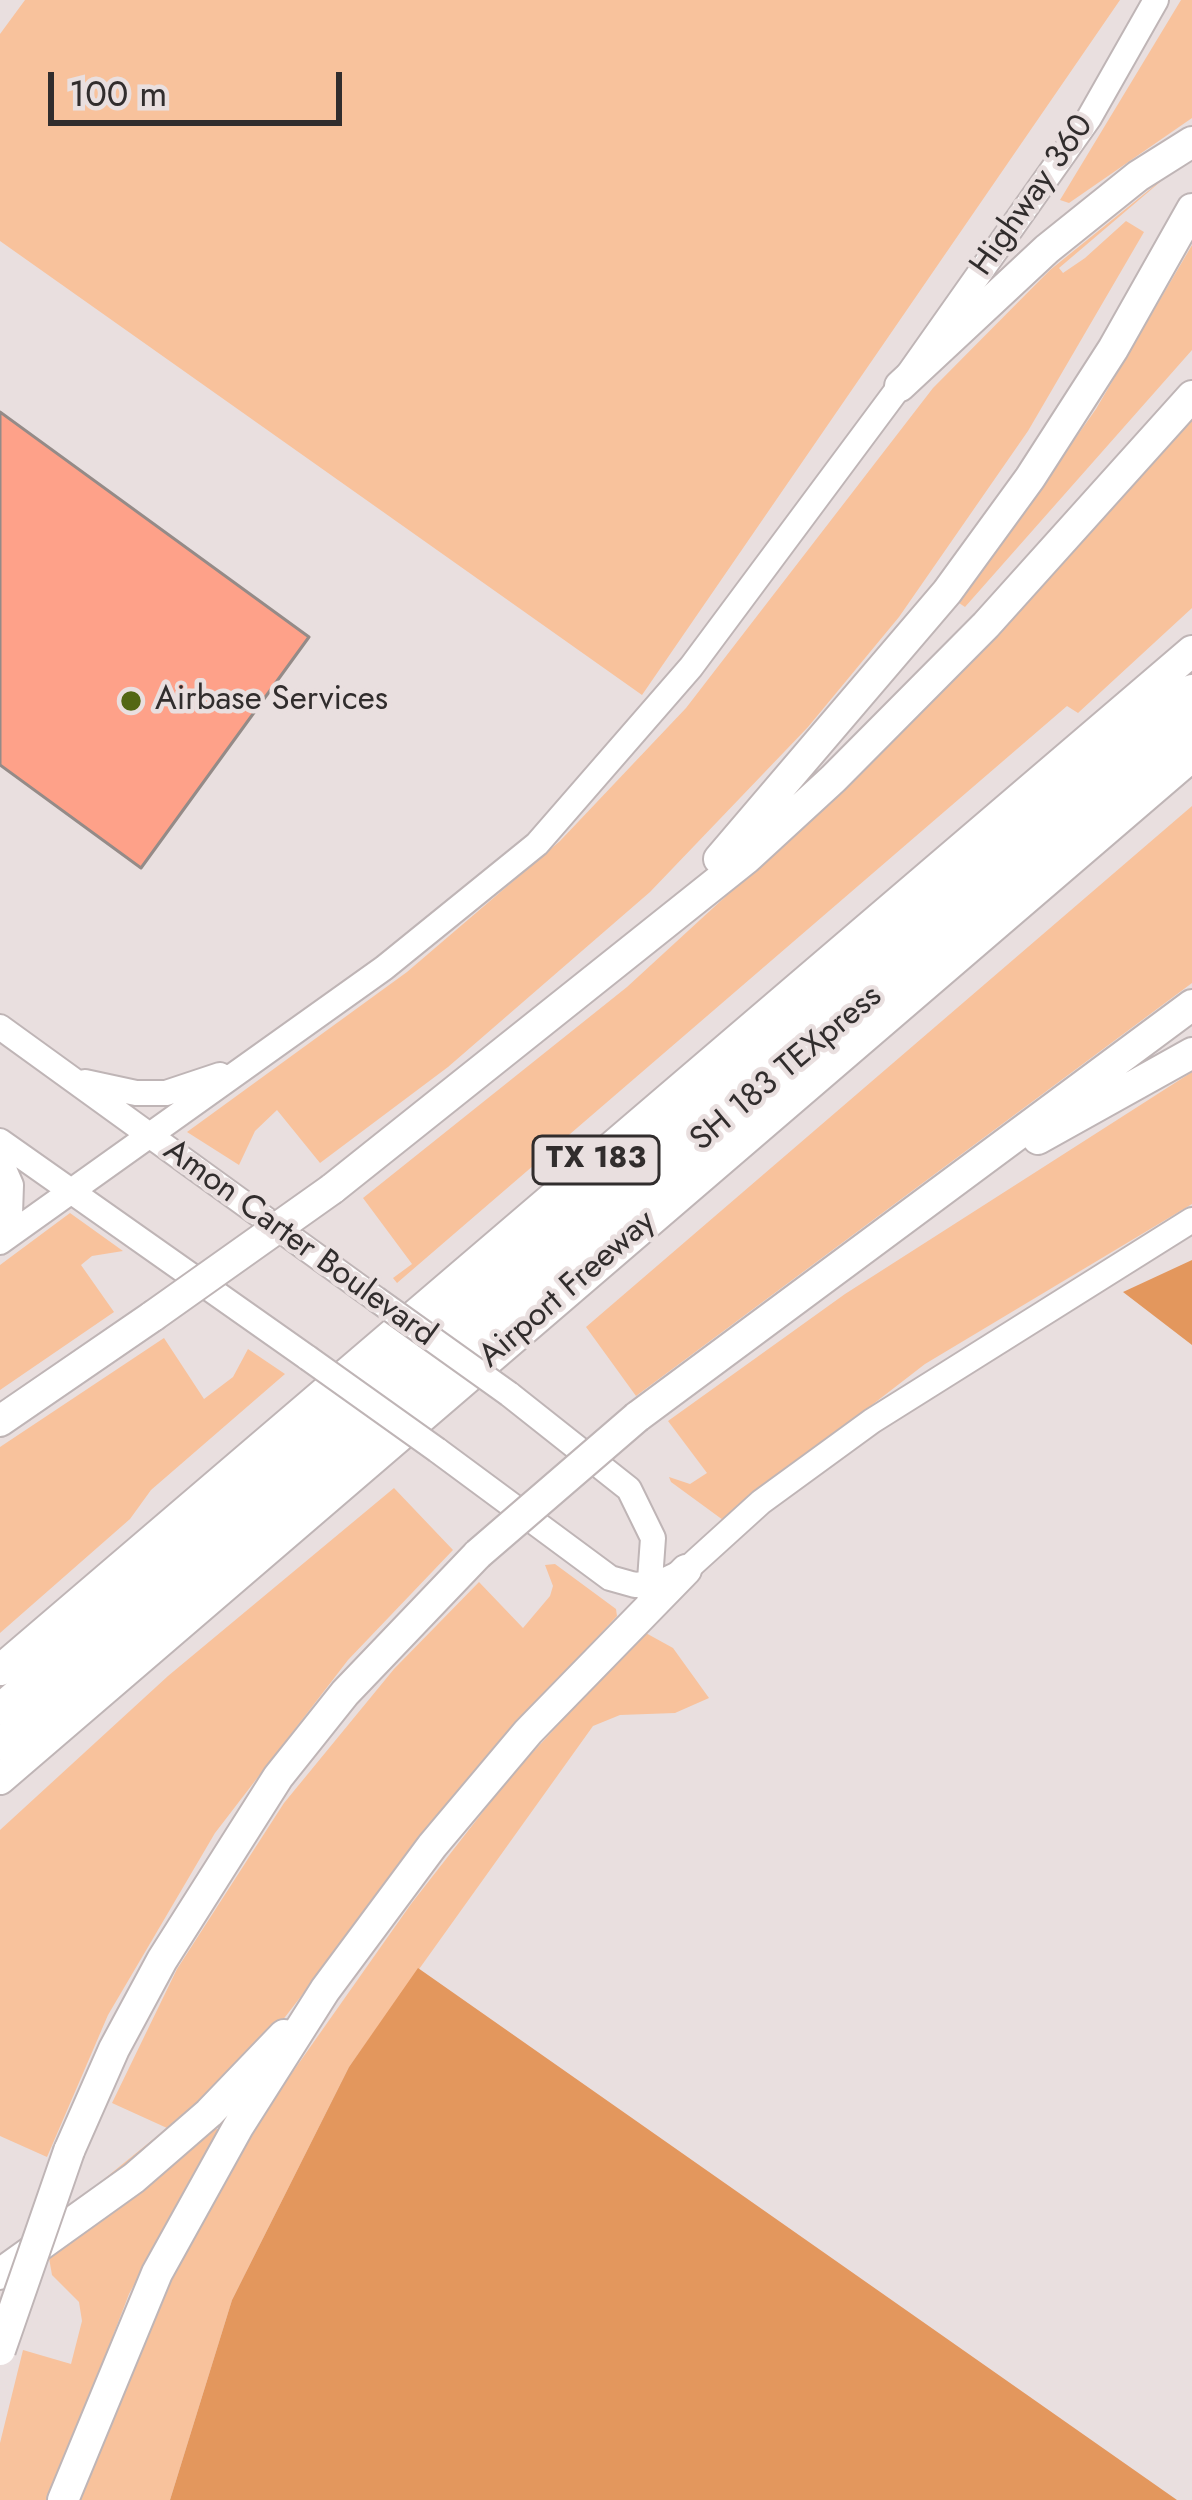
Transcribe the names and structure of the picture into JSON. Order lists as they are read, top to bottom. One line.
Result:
{"streets":{"highway":["SH 183 TEXpress","TX 183","Airport Freeway"],"main road":["Highway 360","Amon Carter Boulevard"]},"places":["Airbase Services"],"scale_bar":"100 m"}
